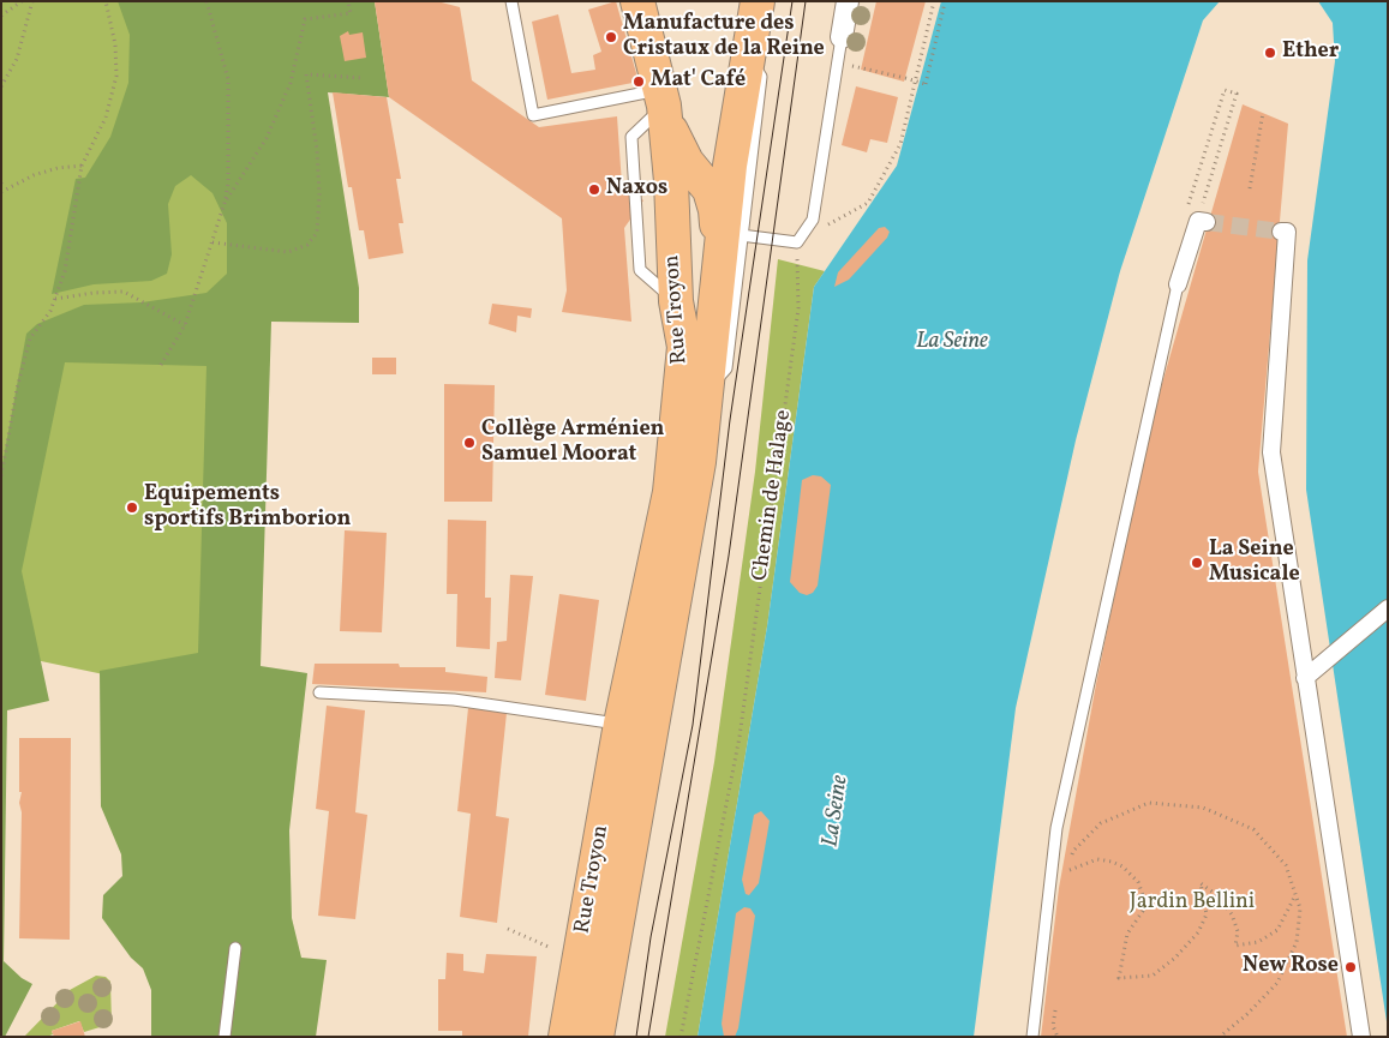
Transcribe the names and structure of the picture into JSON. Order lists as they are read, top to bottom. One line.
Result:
{"streets":{"main road":["Rue Troyon"],"path":["Chemin de Halage"]},"water":["La Seine"],"parks":["Jardin Bellini"],"places":["Manufacture des Cristaux de la Reine","Ether","Mat' Café","Naxos","Collège Arménien Samuel Moorat","Equipements sportifs Brimborion","La Seine Musicale","New Rose"]}
